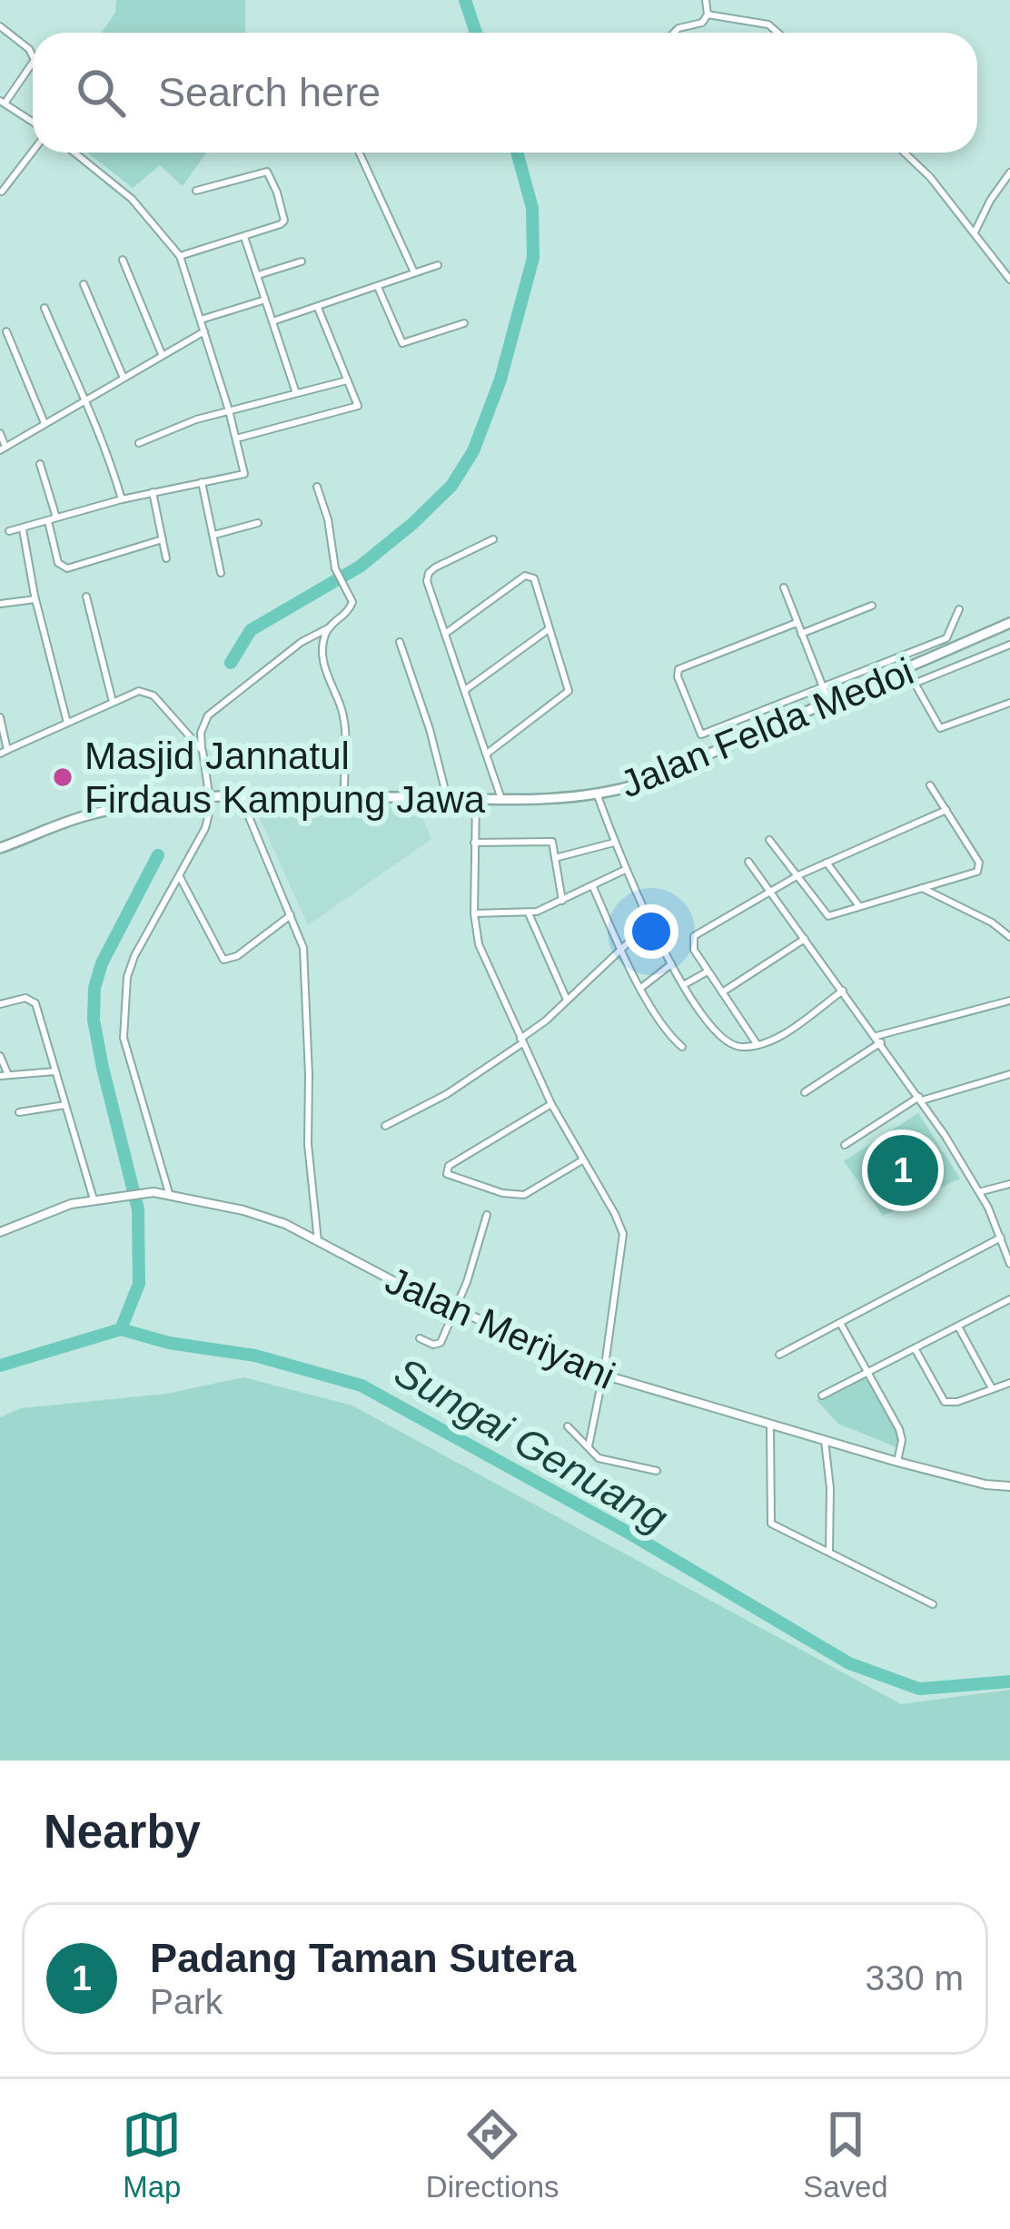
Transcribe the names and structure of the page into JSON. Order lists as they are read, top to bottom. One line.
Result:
{"streets":{"main road":["Jalan Felda Medoi"],"street":["Jalan Meriyani"]},"water":["Sungai Genuang"],"places":["Masjid Jannatul Firdaus Kampung Jawa"],"page":{"search":"Search here","pins":"1","heading":"Nearby","list":[{"mark":"1","name":"Padang Taman Sutera","note":"Park","value":"330 m"}],"nav":["Map","Directions","Saved"]}}
